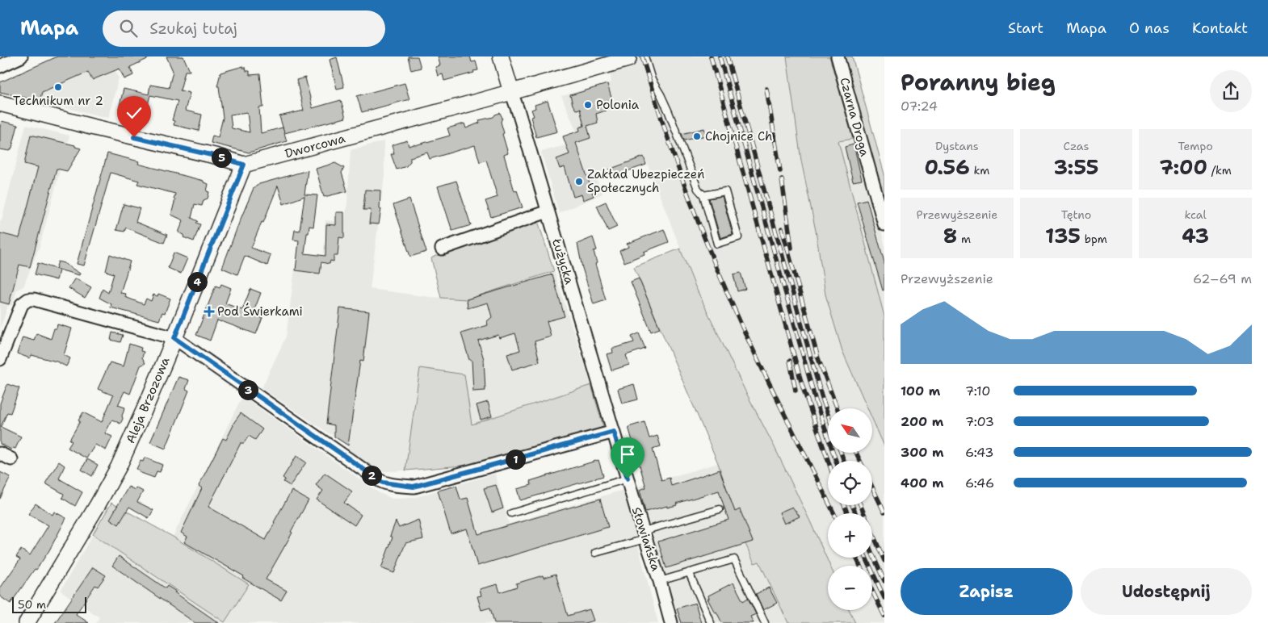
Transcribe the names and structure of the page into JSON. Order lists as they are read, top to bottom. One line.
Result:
{"streets":{"street":["Czarna Droga","Dworcowa","Łużycka","Aleja Brzozowa","Słowiańska"]},"crossings":[["Dworcowa","Łużycka"],["Dworcowa","Aleja Brzozowa"],["Łużycka","Słowiańska"]],"places":{"other":["Technikum nr 2","Polonia","Chojnice Ch","Zakład Ubezpieczeń Społecznych"],"health":["Pod Świerkami"]},"scale_bar":"50 m","north":"top left","page":{"header":"Mapa","search":"Szukaj tutaj","nav":["Start","Mapa","O nas","Kontakt"],"heading":["Poranny bieg","07:24"],"stats":[["Dystans","0.56 km"],["Czas","3:55"],["Tempo","7:00 /km"],["Przewyższenie","8 m"],["Tętno","135 bpm"],["kcal","43"]],"pins":["5","4","3","1","2"],"chart":["Przewyższenie","62–69 m"],"list":[{"name":"100 m","note":"7:10"},{"name":"200 m","note":"7:03"},{"name":"300 m","note":"6:43"},{"name":"400 m","note":"6:46"}],"map_buttons":["+","−"],"buttons":["Zapisz","Udostępnij"],"scale":"50 m"}}
